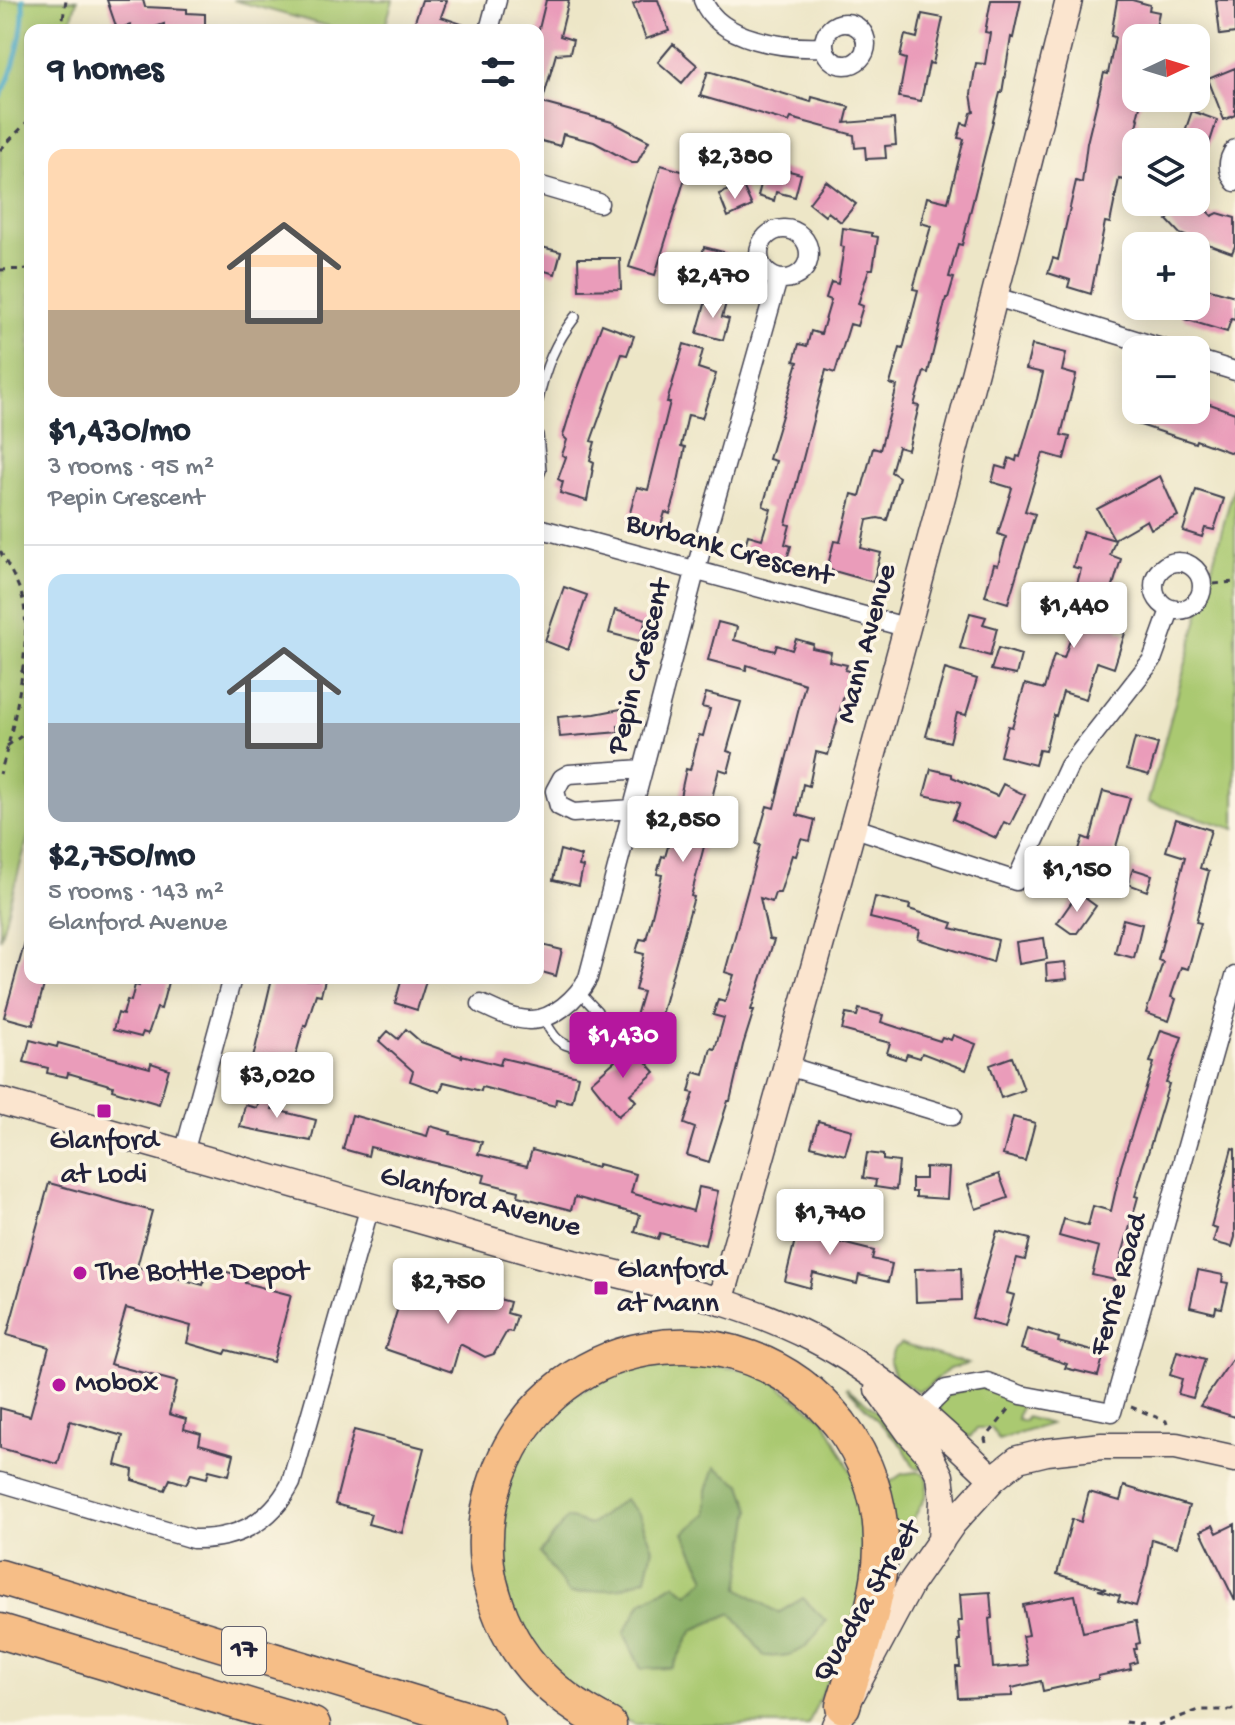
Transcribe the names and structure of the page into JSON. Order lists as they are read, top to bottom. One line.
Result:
{"streets":{"highway":["17"],"main road":["Mann Avenue","Glanford Avenue","Quadra Street"],"street":["Burbank Crescent","Pepin Crescent","Ferrie Road"]},"crossings":[["Burbank Crescent","Mann Avenue"],["Burbank Crescent","Pepin Crescent"],["Mann Avenue","Glanford Avenue"],["Glanford Avenue","Quadra Street"]],"places":{"transit":["Glanford at Lodi","Glanford at Mann"],"other":["The Bottle Depot","Mobox"]},"north":"right","page":{"map_buttons":["+","−"],"heading":"9 homes","list":[{"name":"$1,430/mo","note":"3 rooms · 95 m² · Pepin Crescent"},{"name":"$2,750/mo","note":"5 rooms · 143 m² · Glanford Avenue"}],"price":["$2,380","$2,470","$1,440","$2,850","$1,150","$1,430","$3,020","$1,740","$2,750"]}}
